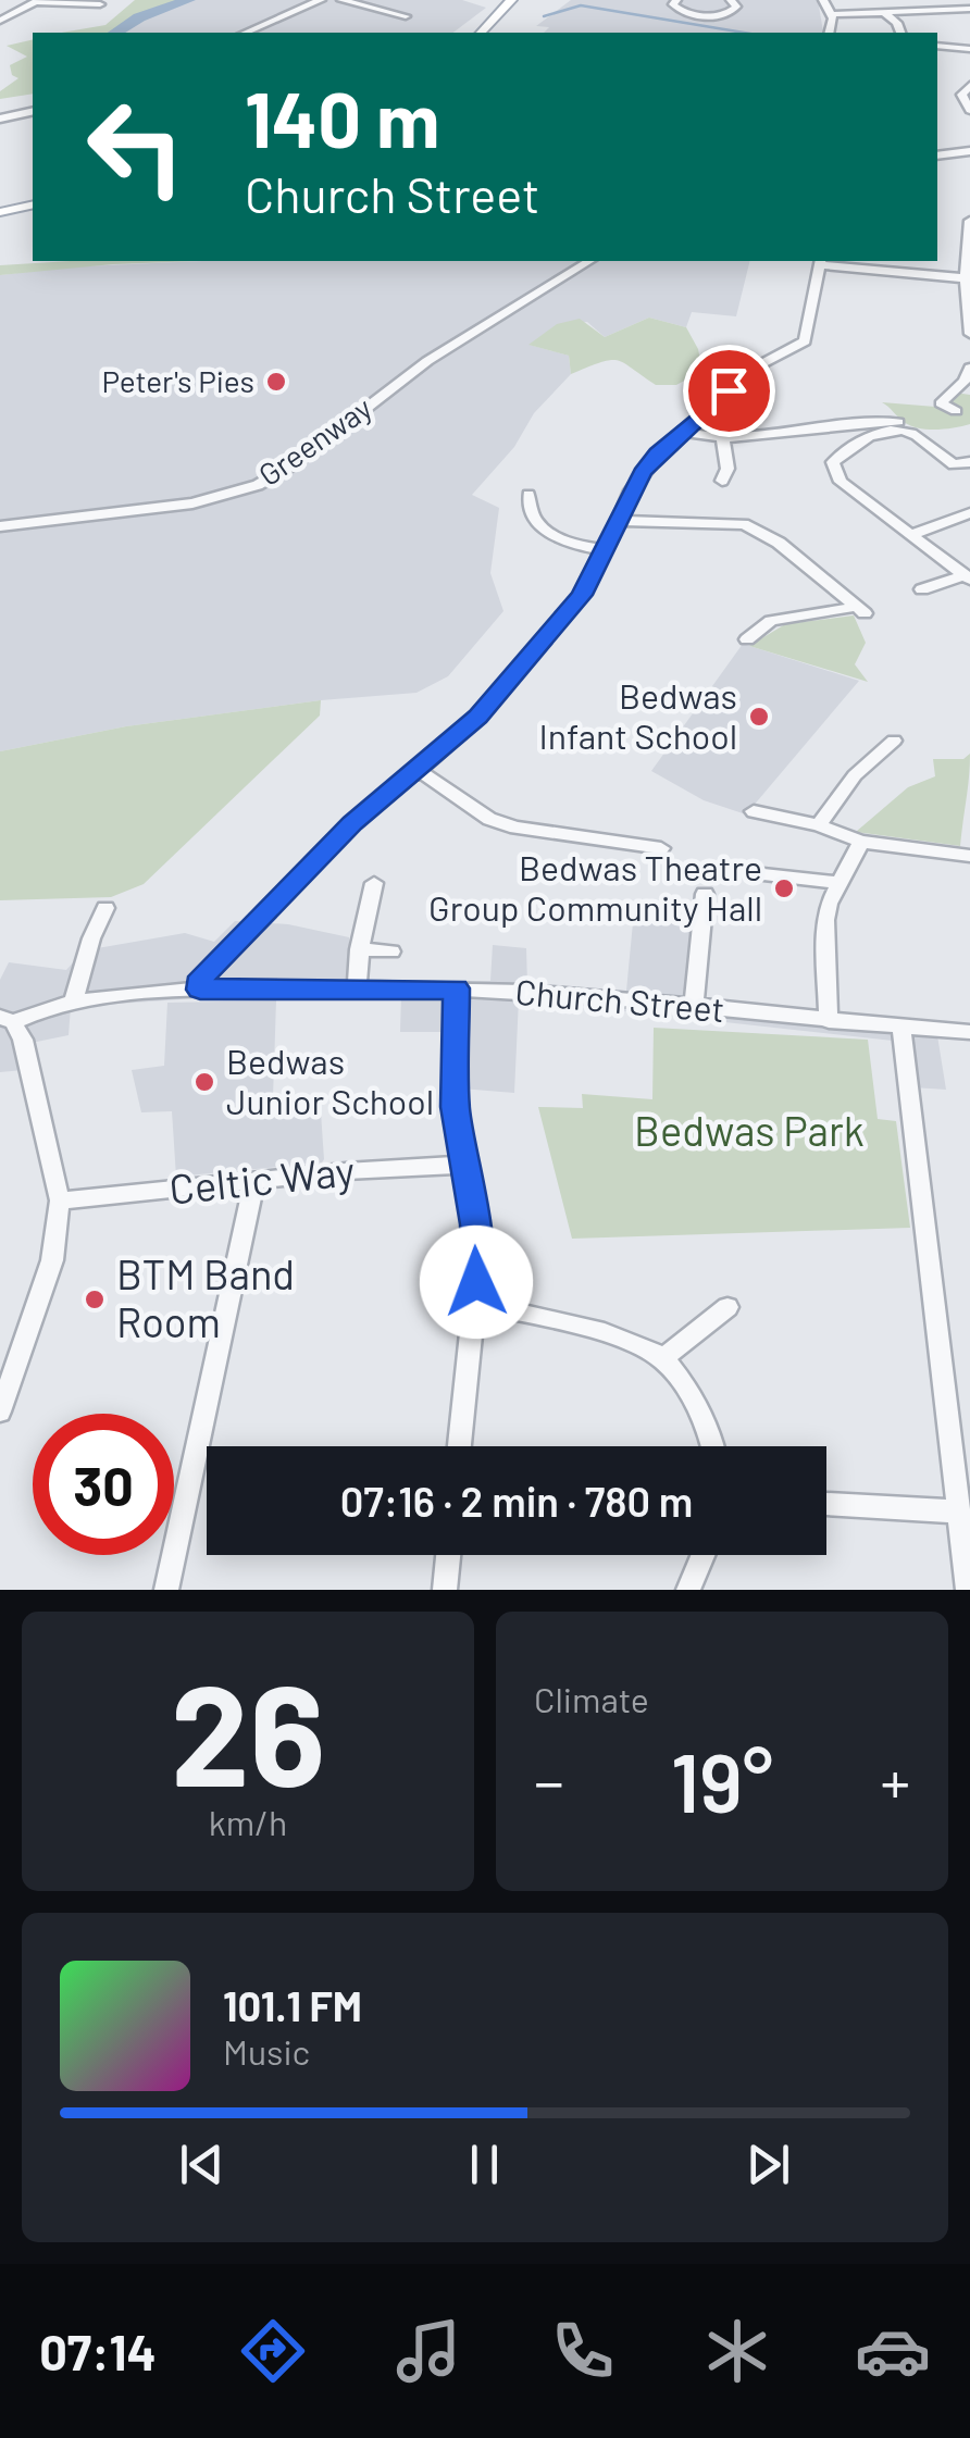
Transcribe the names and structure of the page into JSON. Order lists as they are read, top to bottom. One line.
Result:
{"streets":{"street":["Greenway","Church Street","Celtic Way"]},"parks":["Bedwas Park"],"places":["Peter's Pies","Bedwas Infant School","Bedwas Theatre Group Community Hall","Bedwas Junior School","BTM Band Room"],"page":{"turn":["140 m","Church Street"],"limit":"30","trip":"07:16 · 2 min · 780 m","tile":[["26","km/h"],"Climate"],"heat":["−","19°","+"],"song":["101.1 FM","Music"],"tabs":"07:14"}}
